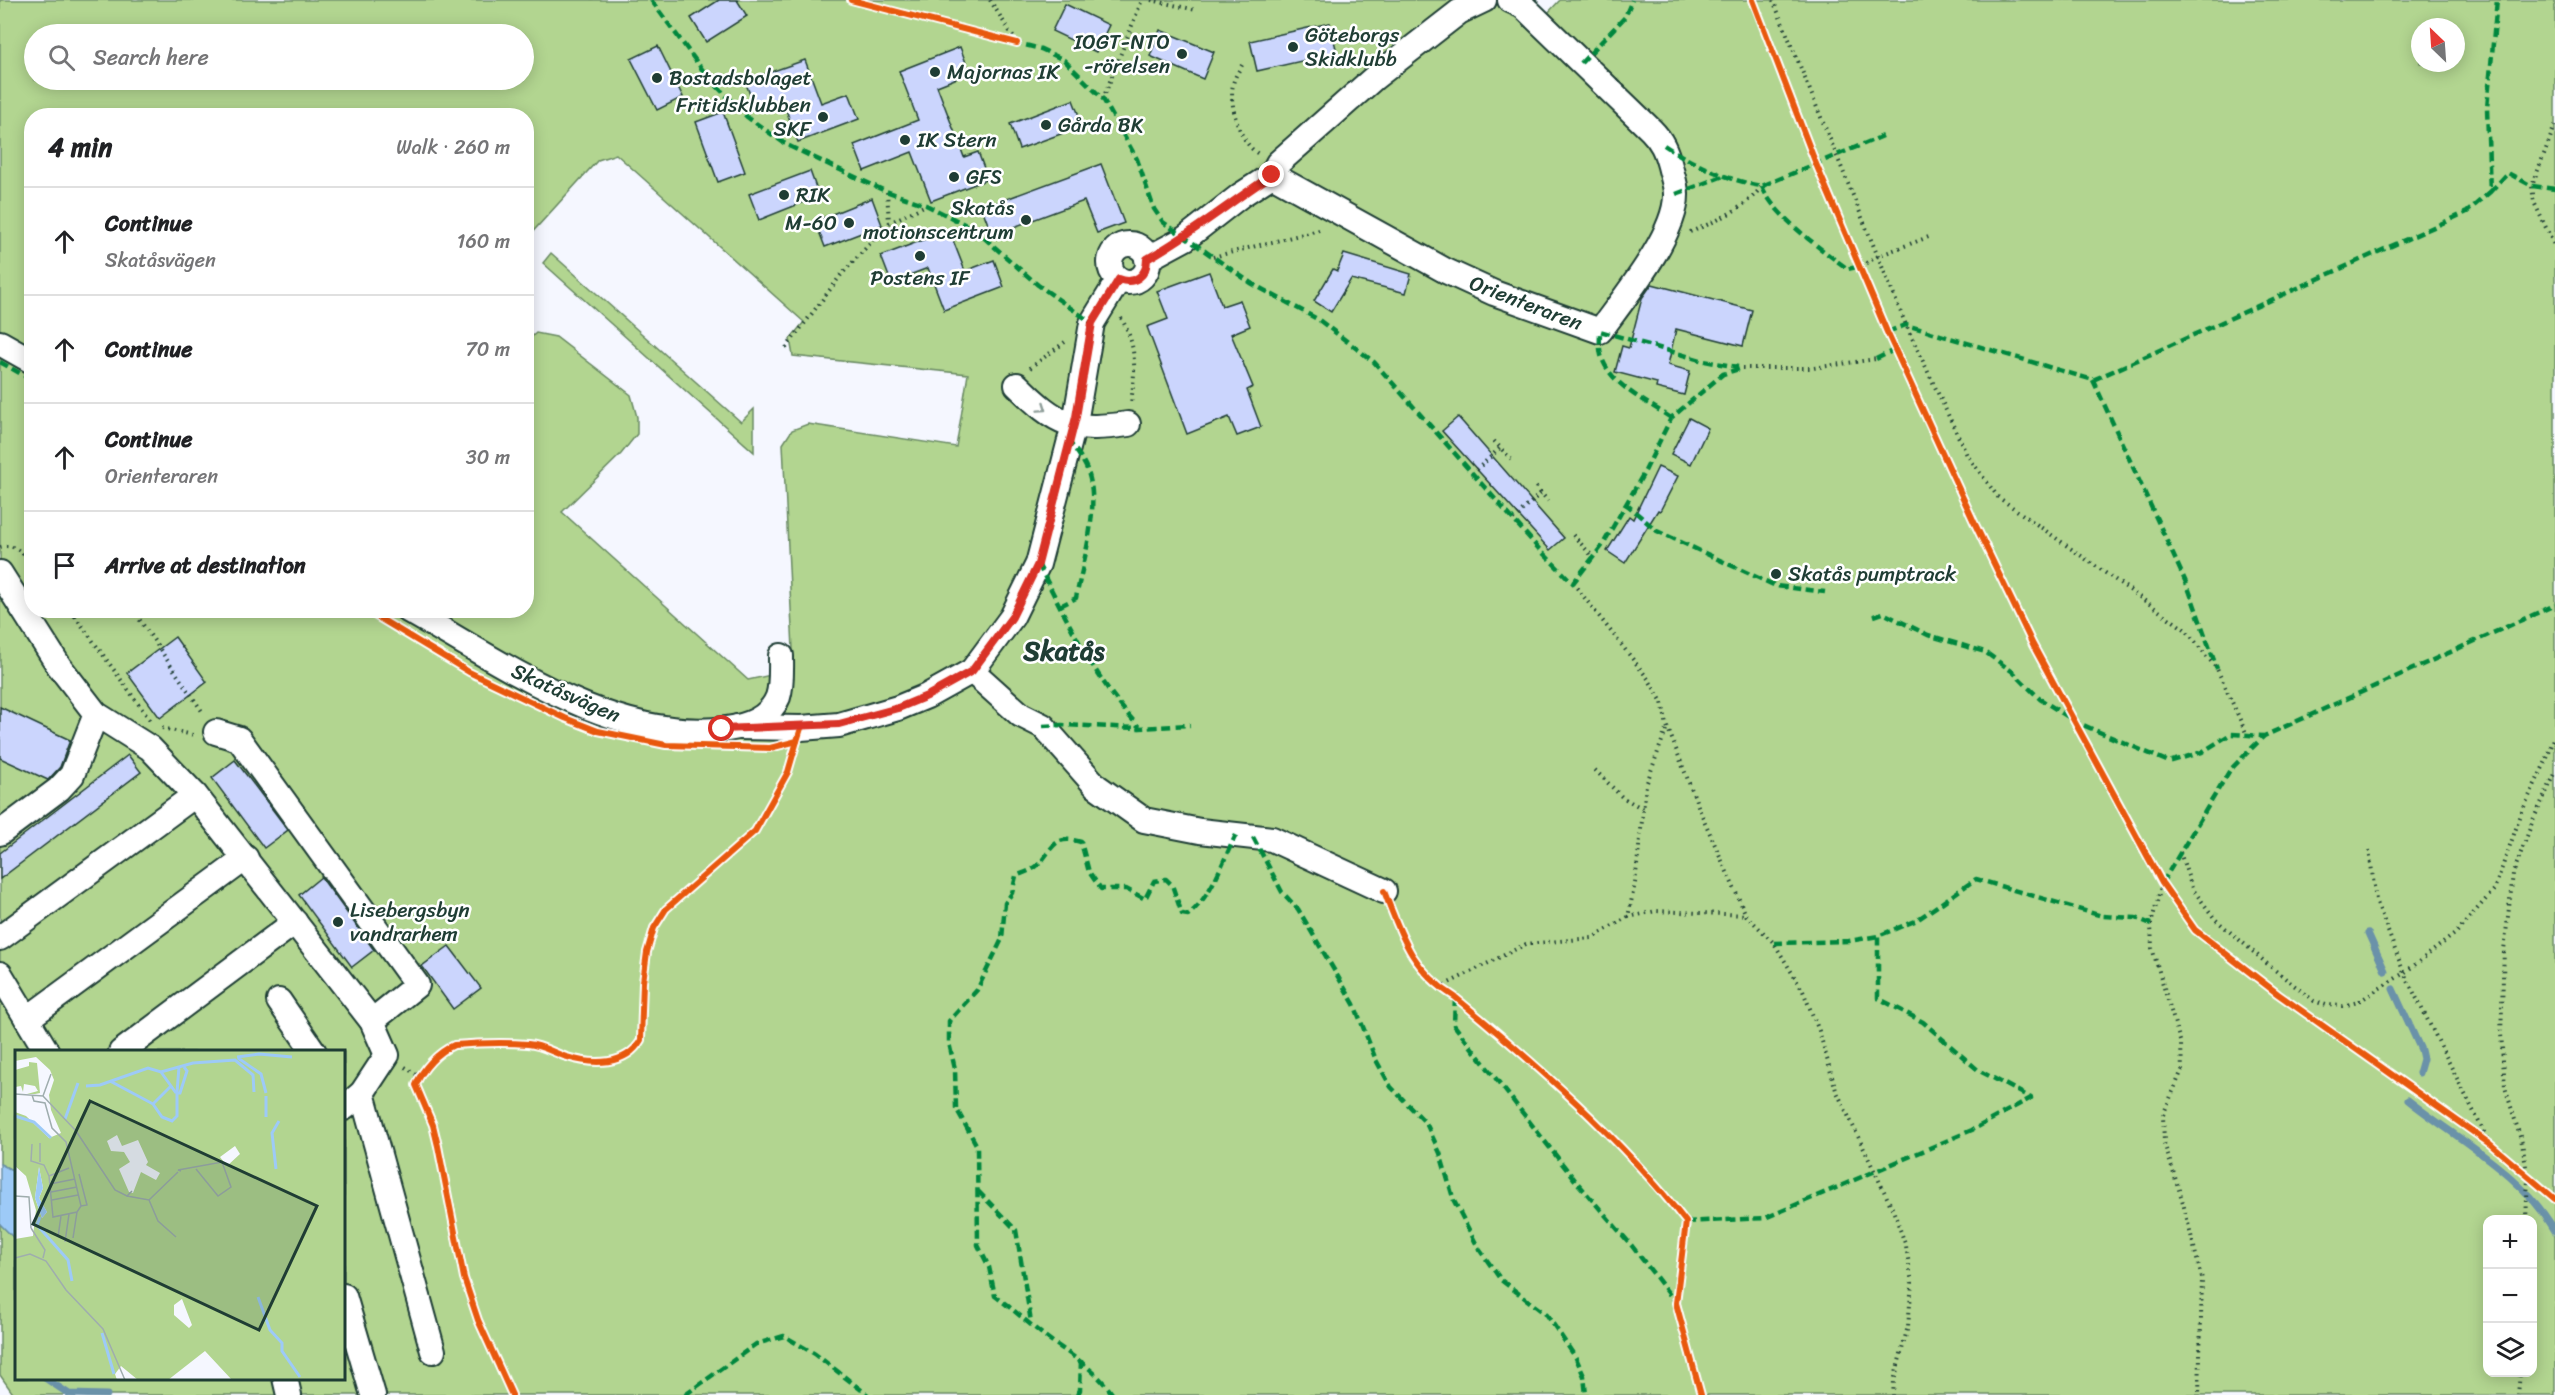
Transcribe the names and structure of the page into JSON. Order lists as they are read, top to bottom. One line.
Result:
{"streets":{"street":["Orienteraren","Skatåsvägen"]},"districts":["Skatås"],"places":["Göteborgs Skidklubb","IOGT-NTO -rörelsen","Majornas IK","Bostadsbolaget","Fritidsklubben SKF","Gårda BK","IK Stern","GFS","RIK","Skatås motionscentrum","M-60","Postens IF","Skatås pumptrack","Lisebergsbyn vandrarhem"],"north":"top left","page":{"search":"Search here","heading":["4 min","Walk · 260 m"],"list":[["Continue","Skatåsvägen","160 m"],["Continue","70 m"],["Continue","Orienteraren","30 m"],"Arrive at destination"],"map_buttons":["+","−"]}}
